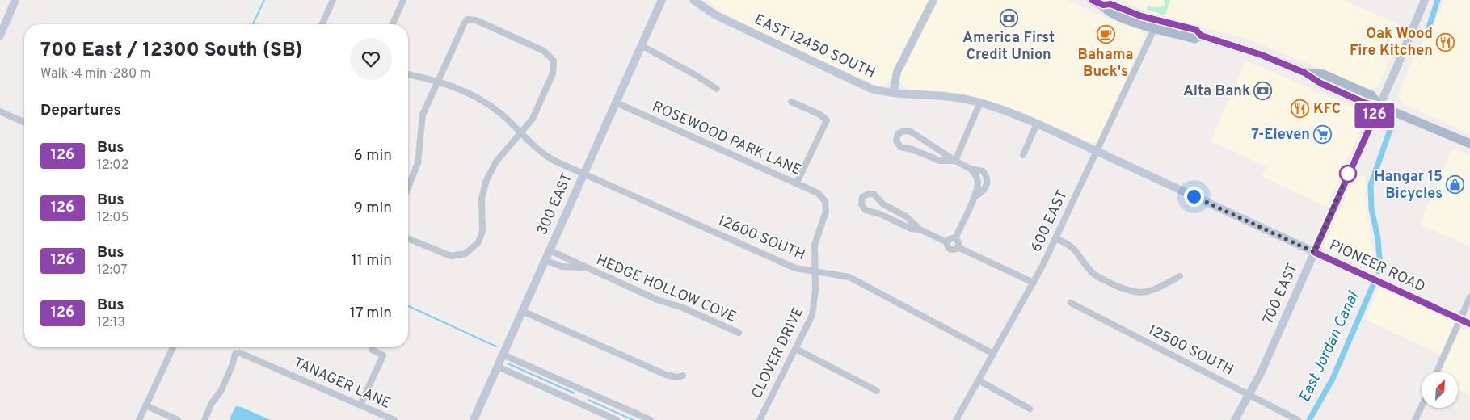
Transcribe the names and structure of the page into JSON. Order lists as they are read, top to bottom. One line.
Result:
{"streets":{"street":["EAST 12450 SOUTH","ROSEWOOD PARK LANE","300 EAST","600 EAST","12600 SOUTH","PIONEER ROAD","HEDGE HOLLOW COVE","700 EAST","12500 SOUTH","CLOVER DRIVE","TANAGER LANE"]},"crossings":[["EAST 12450 SOUTH","PIONEER ROAD"],["ROSEWOOD PARK LANE","300 EAST"],["ROSEWOOD PARK LANE","CLOVER DRIVE"],["300 EAST","12600 SOUTH"],["300 EAST","HEDGE HOLLOW COVE"],["600 EAST","12600 SOUTH"],["600 EAST","PIONEER ROAD"],["12600 SOUTH","CLOVER DRIVE"],["PIONEER ROAD","700 EAST"],["700 EAST","12500 SOUTH"]],"water":["East Jordan Canal"],"places":{"bank":["America First Credit Union","Alta Bank"],"cafe":["Bahama Buck's"],"restaurant":["Oak Wood Fire Kitchen","KFC"],"supermarket":["7-Eleven"],"shop":["Hangar 15 Bicycles"]},"lines":["bus line 126"],"north":"top right","page":{"on_map":"126","heading":[["700 East / 12300 South (SB)","Walk · 4 min · 280 m"],"Departures"],"list":[{"mark":"126","name":"Bus","note":"12:02","value":"6 min"},{"mark":"126","name":"Bus","note":"12:05","value":"9 min"},{"mark":"126","name":"Bus","note":"12:07","value":"11 min"},{"mark":"126","name":"Bus","note":"12:13","value":"17 min"}]}}
